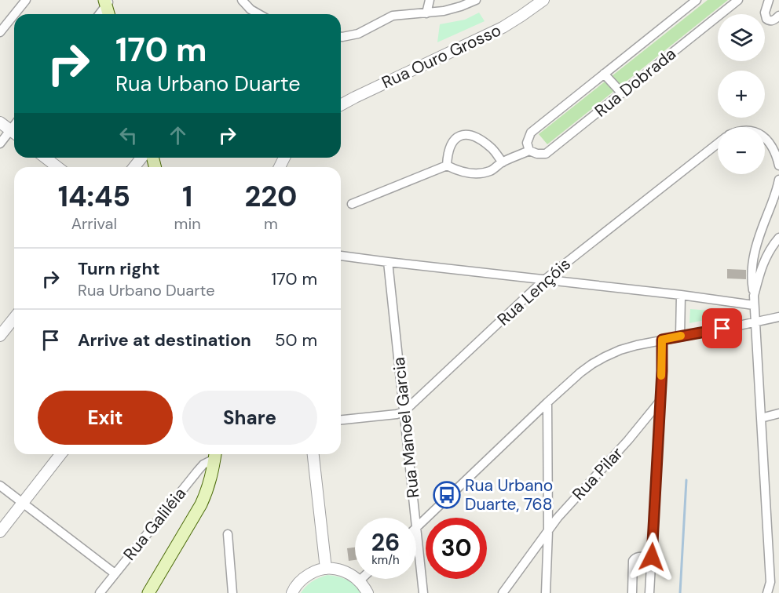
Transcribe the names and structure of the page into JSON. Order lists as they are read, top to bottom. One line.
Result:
{"streets":{"street":["Rua Ouro Grosso","Rua Dobrada","Rua Lençóis","Rua Manoel Garcia","Rua Pilar","Rua Galiléia"]},"crossings":[["Rua Lençóis","Rua Manoel Garcia"]],"places":{"bus stop":["Rua Urbano Duarte, 768"]},"page":{"map_buttons":["+","−"],"turn":["170 m","Rua Urbano Duarte"],"eta":["14:45","Arrival","1","min","220","m"],"list":[{"name":"Turn right","note":"Rua Urbano Duarte","value":"170 m"},{"name":"Arrive at destination","value":"50 m"}],"buttons":["Exit","Share"],"speed":"26 km/h","limit":"30"}}
